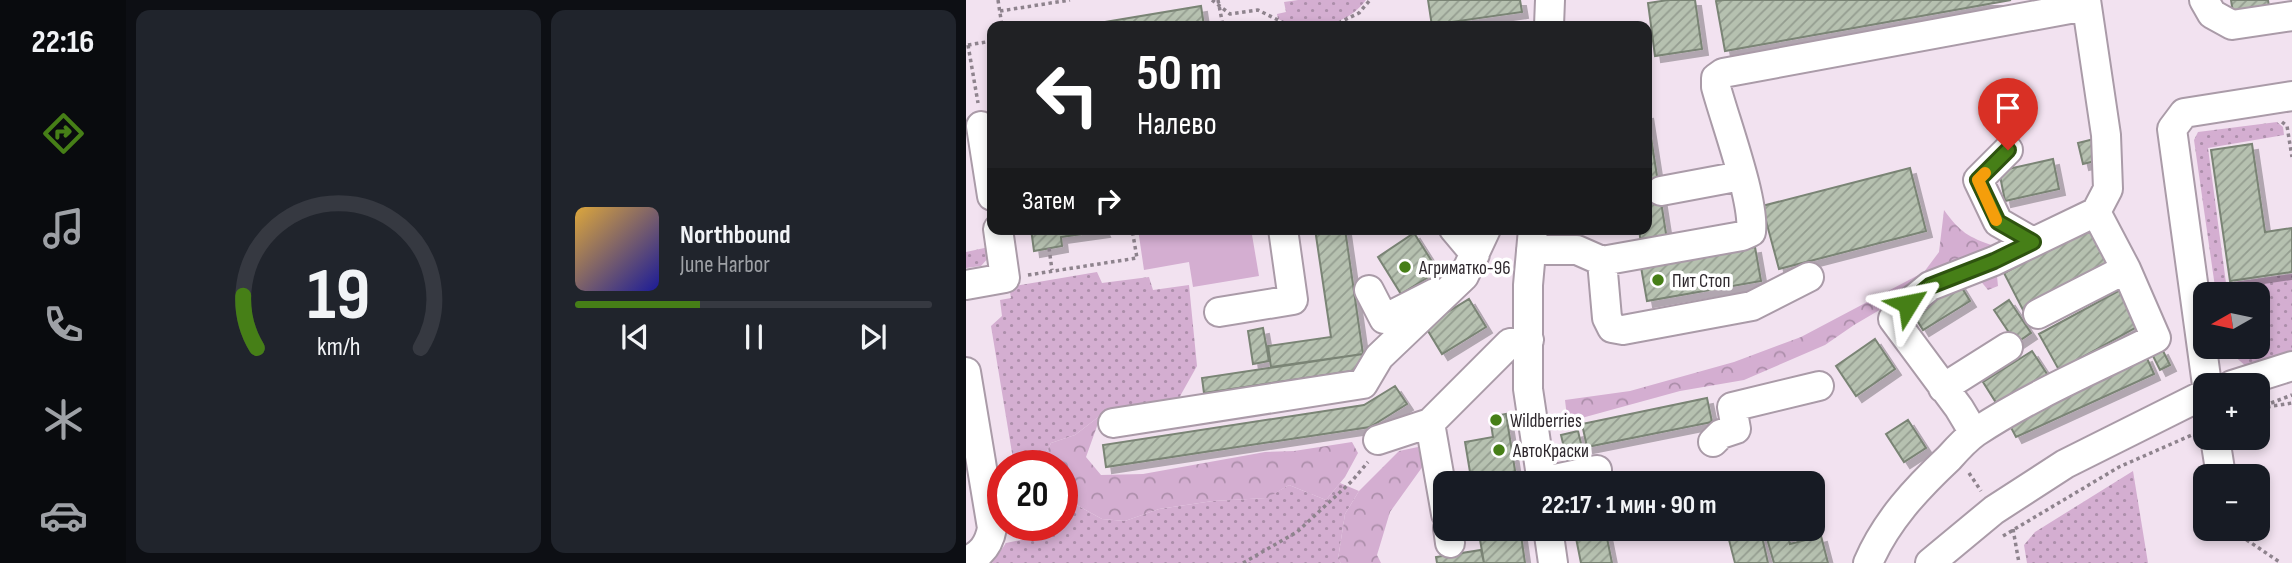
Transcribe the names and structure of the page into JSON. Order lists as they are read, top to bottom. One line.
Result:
{"places":["Агриматко-96","Пит Стоп","Wildberries","АвтоКраски"],"north":"left","page":{"tabs":"22:16","turn":["50 m","Налево"],"then":"Затем","song":["Northbound","June Harbor"],"map_buttons":["+","−"],"limit":"20","trip":"22:17 · 1 мин · 90 m","gauge":["19","km/h"]}}
